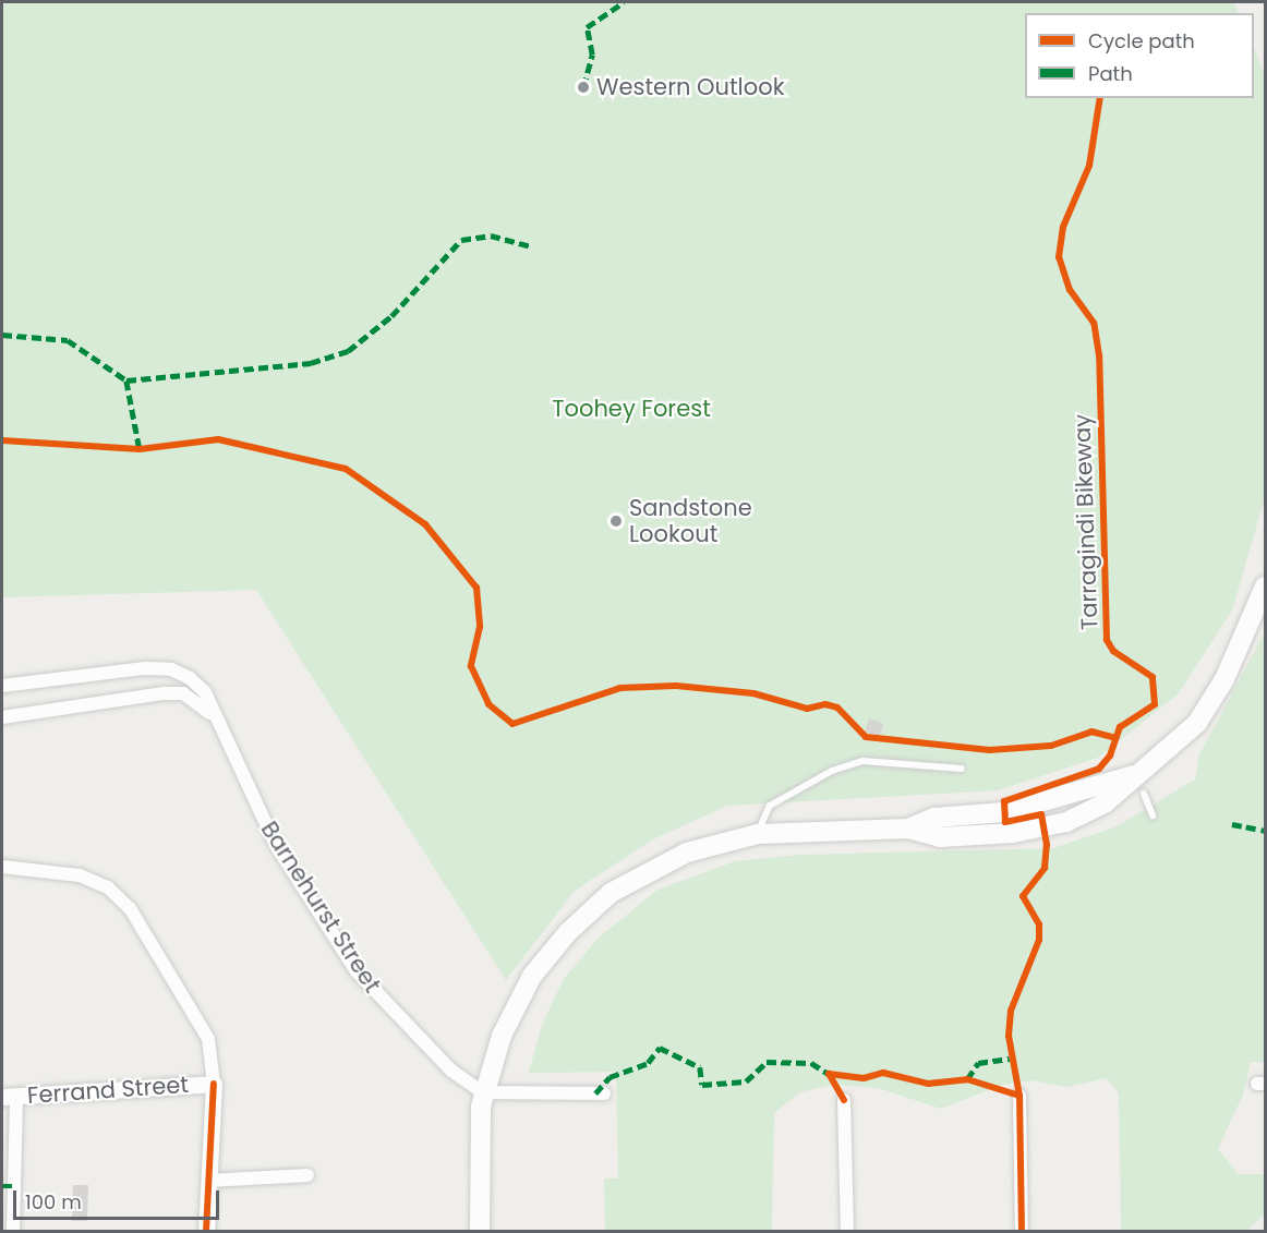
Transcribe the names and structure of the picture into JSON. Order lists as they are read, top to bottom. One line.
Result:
{"streets":{"street":["Barnehurst Street","Ferrand Street"],"cycle path":["Tarragindi Bikeway"]},"parks":["Toohey Forest"],"places":["Western Outlook","Sandstone Lookout"],"legend":["Cycle path","Path"],"scale_bar":"100 m"}
